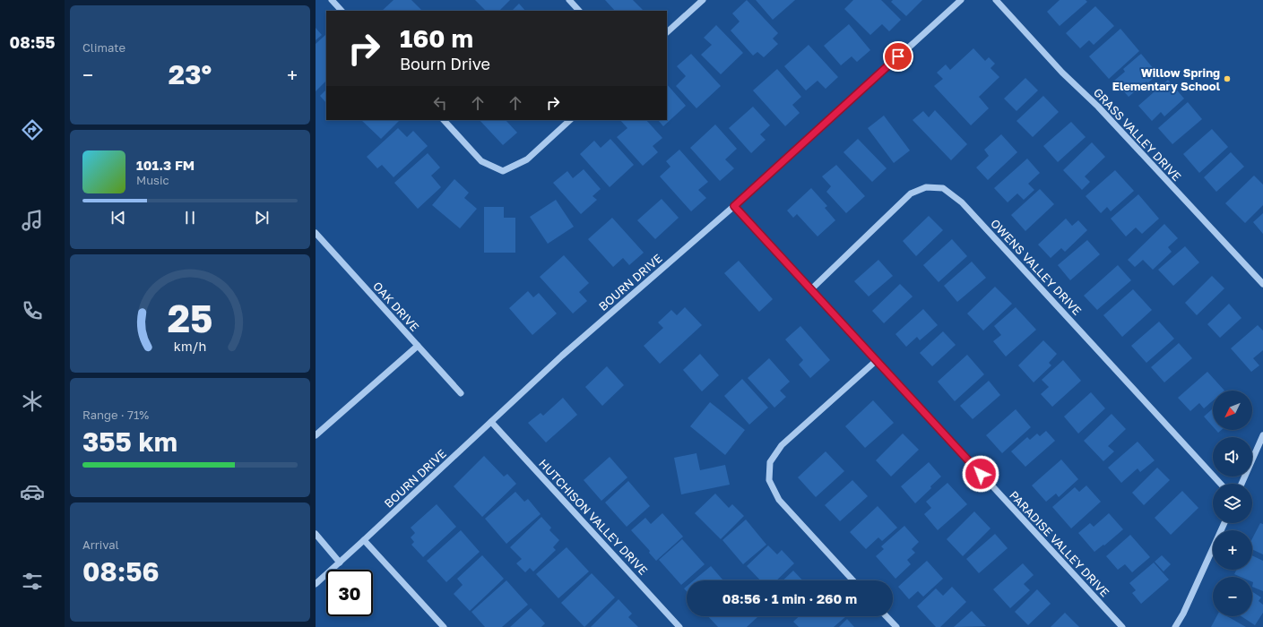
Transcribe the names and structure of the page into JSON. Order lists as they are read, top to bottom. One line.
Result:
{"streets":{"street":["GRASS VALLEY DRIVE","OWENS VALLEY DRIVE","BOURN DRIVE","OAK DRIVE","HUTCHISON VALLEY DRIVE","PARADISE VALLEY DRIVE"]},"crossings":[["OWENS VALLEY DRIVE","PARADISE VALLEY DRIVE"],["BOURN DRIVE","HUTCHISON VALLEY DRIVE"],["BOURN DRIVE","PARADISE VALLEY DRIVE"]],"places":["Willow Spring Elementary School"],"north":"bottom left","page":{"tabs":"08:55","tile":["Climate",["Range · 71%","355 km"],["Arrival","08:56"]],"turn":["160 m","Bourn Drive"],"heat":["−","23°","+"],"song":["101.3 FM","Music"],"map_buttons":["+","−"],"limit":"30","trip":"08:56 · 1 min · 260 m","gauge":["25","km/h"]}}
